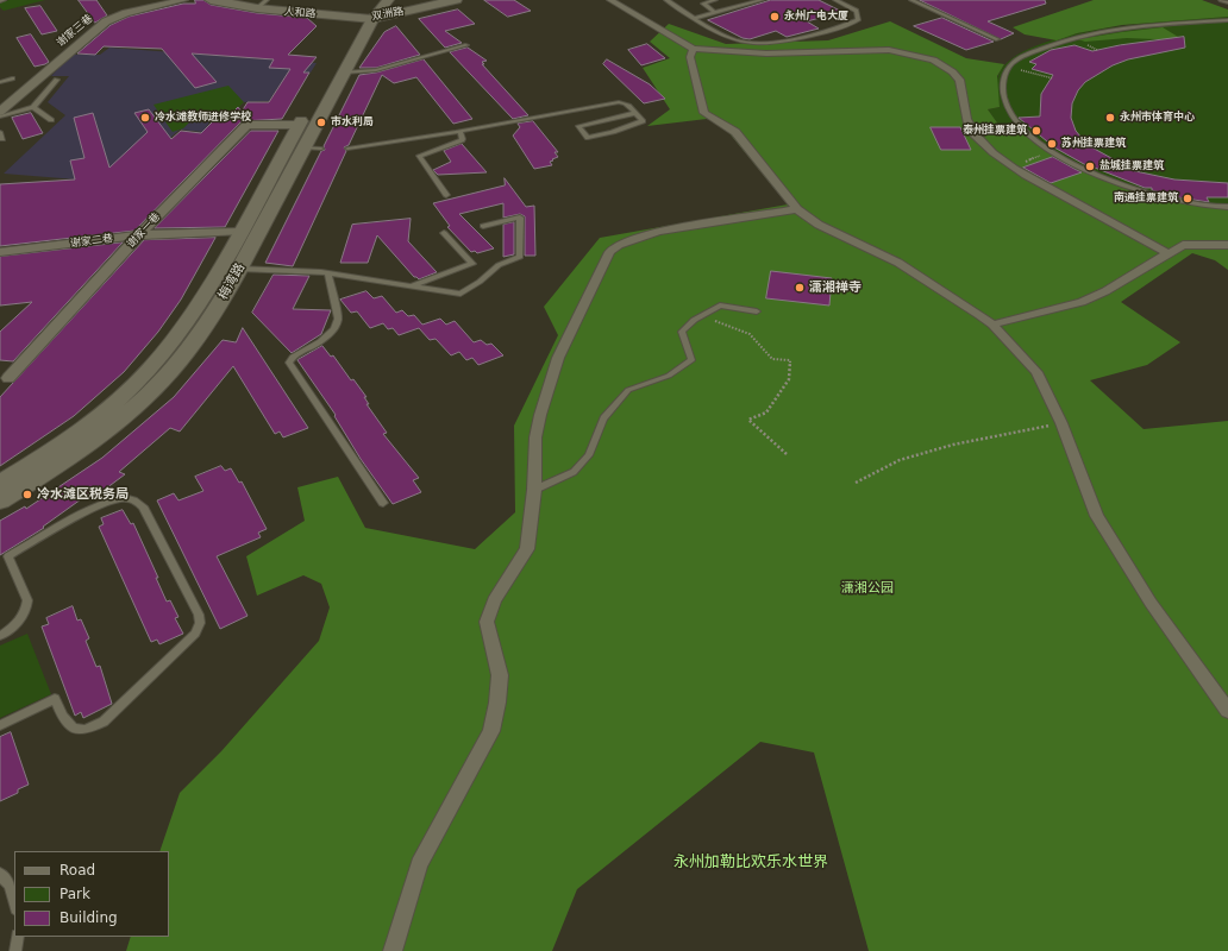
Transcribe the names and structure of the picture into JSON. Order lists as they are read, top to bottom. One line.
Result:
{"streets":{"main road":["人和路","双洲路"],"street":["谢家三巷","谢家一巷","谢家二巷","梅湾路"]},"crossings":[["人和路","双洲路"],["人和路","梅湾路"],["双洲路","梅湾路"],["谢家一巷","谢家二巷"],["谢家一巷","梅湾路"],["谢家二巷","梅湾路"]],"parks":["潇湘公园","永州加勒比欢乐水世界"],"places":["永州广电大厦","冷水滩教师进修学校","永州市体育中心","市水利局","泰州挂票建筑","苏州挂票建筑","盐城挂票建筑","南通挂票建筑","潇湘禅寺","冷水滩区税务局"],"legend":["Road","Park","Building"]}
